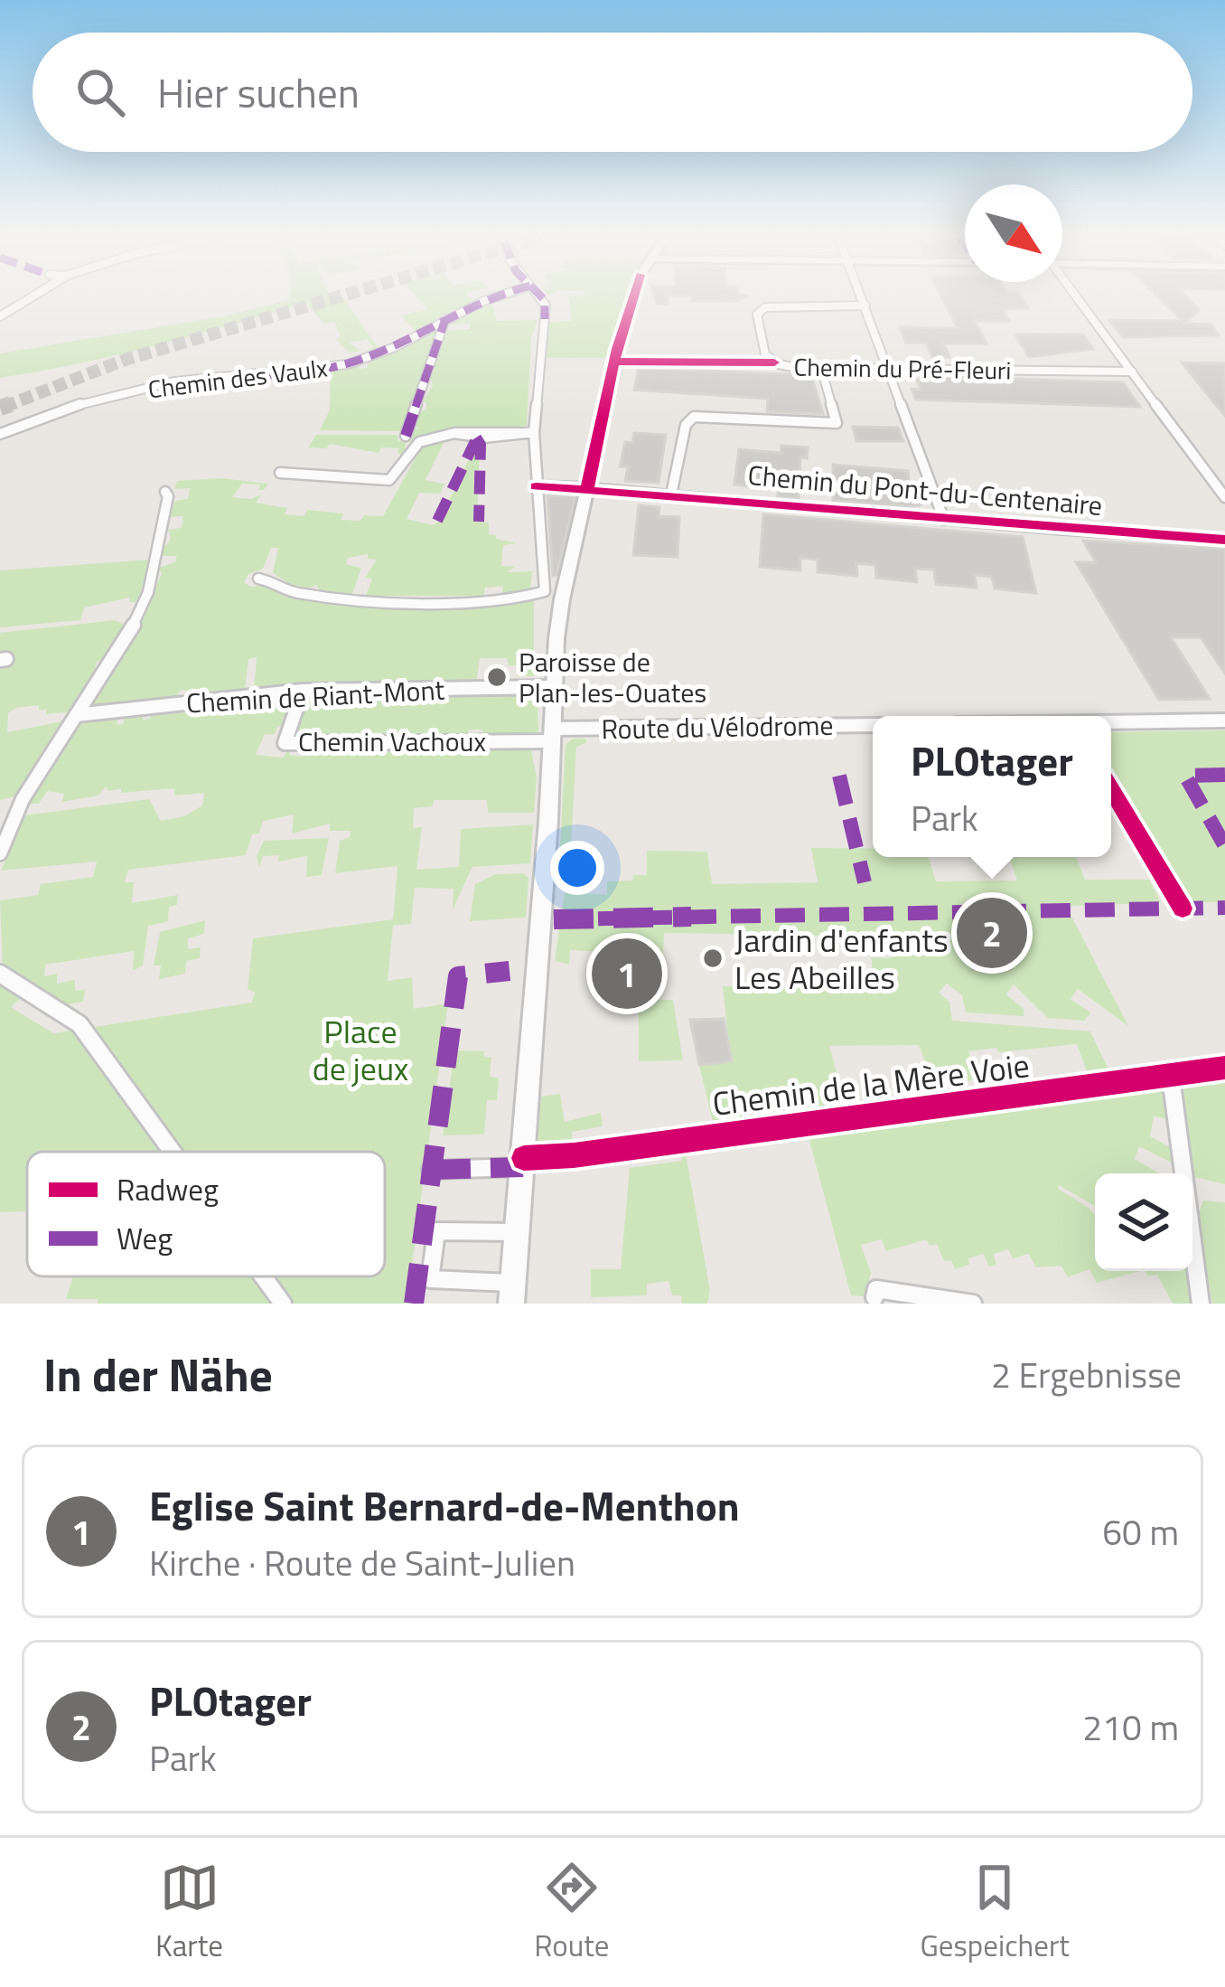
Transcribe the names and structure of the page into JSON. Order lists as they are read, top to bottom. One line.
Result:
{"streets":{"street":["Chemin du Pré-Fleuri","Chemin des Vaulx","Chemin du Pont-du-Centenaire","Chemin de Riant-Mont","Route du Vélodrome","Chemin Vachoux","Chemin de la Mère Voie"]},"crossings":[["Chemin de Riant-Mont","Chemin Vachoux"],["Route du Vélodrome","Chemin Vachoux"]],"parks":["Place de jeux"],"places":["Paroisse de Plan-les-Ouates","Jardin d'enfants Les Abeilles"],"legend":["Radweg","Weg"],"north":"bottom right","page":{"search":"Hier suchen","popup":["PLOtager","Park"],"pins":["2","1"],"heading":["In der Nähe","2 Ergebnisse"],"list":[{"mark":"1","name":"Eglise Saint Bernard-de-Menthon","note":"Kirche · Route de Saint-Julien","value":"60 m"},{"mark":"2","name":"PLOtager","note":"Park","value":"210 m"}],"nav":["Karte","Route","Gespeichert"]}}
